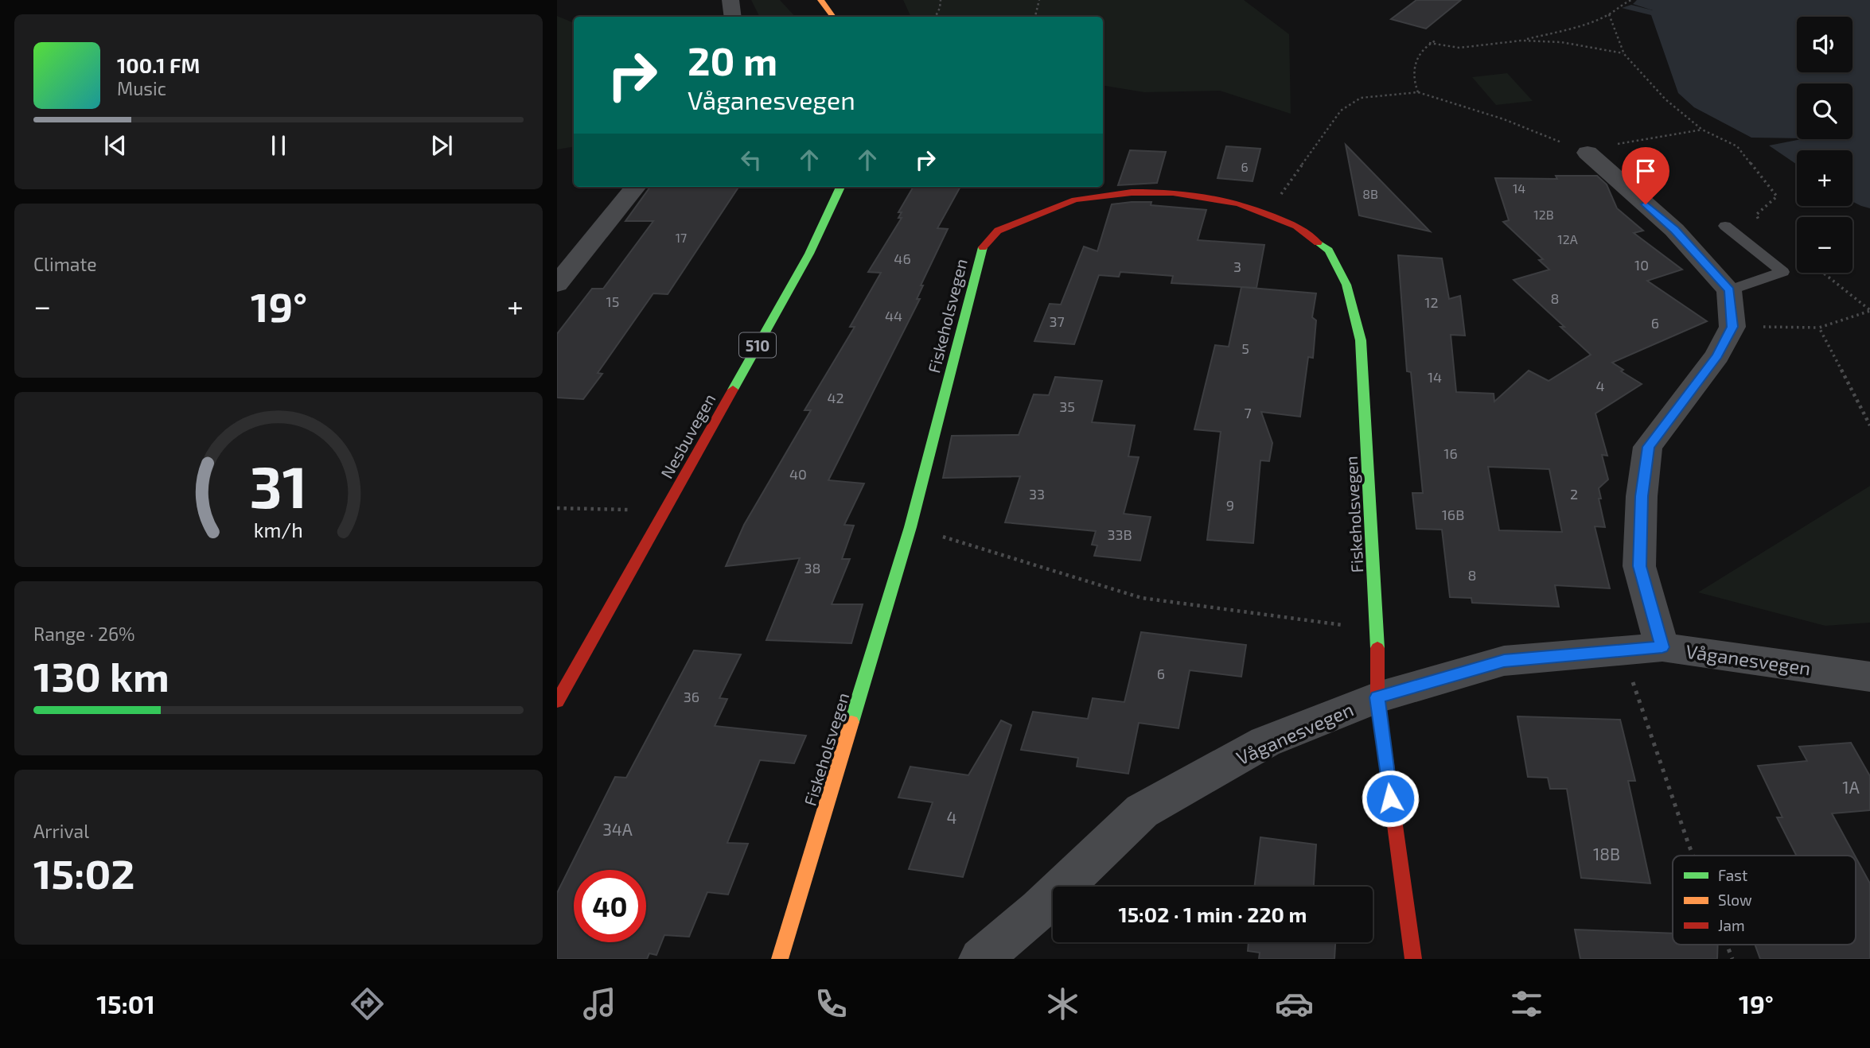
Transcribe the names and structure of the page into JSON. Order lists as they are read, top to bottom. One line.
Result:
{"streets":{"street":["Fiskeholsvegen","510","Nesbuvegen","Våganesvegen"]},"crossings":[["Fiskeholsvegen","Våganesvegen"]],"house_numbers":["6","14","8B","12B","17","12A","46","10","3","8","15","12","44","37","6","5","14","4","42","35","7","16","40","33","2","9","16B","33B","38","8","6","36","1A","4","34A","18B"],"legend":["Fast","Slow","Jam"],"page":{"map_buttons":["+","−"],"turn":["20 m","Våganesvegen"],"song":["100.1 FM","Music"],"tile":["Climate",["Range · 26%","130 km"],["Arrival","15:02"]],"heat":["−","19°","+"],"limit":"40","trip":"15:02 · 1 min · 220 m","tabs":["15:01","19°"],"gauge":["31","km/h"]}}
